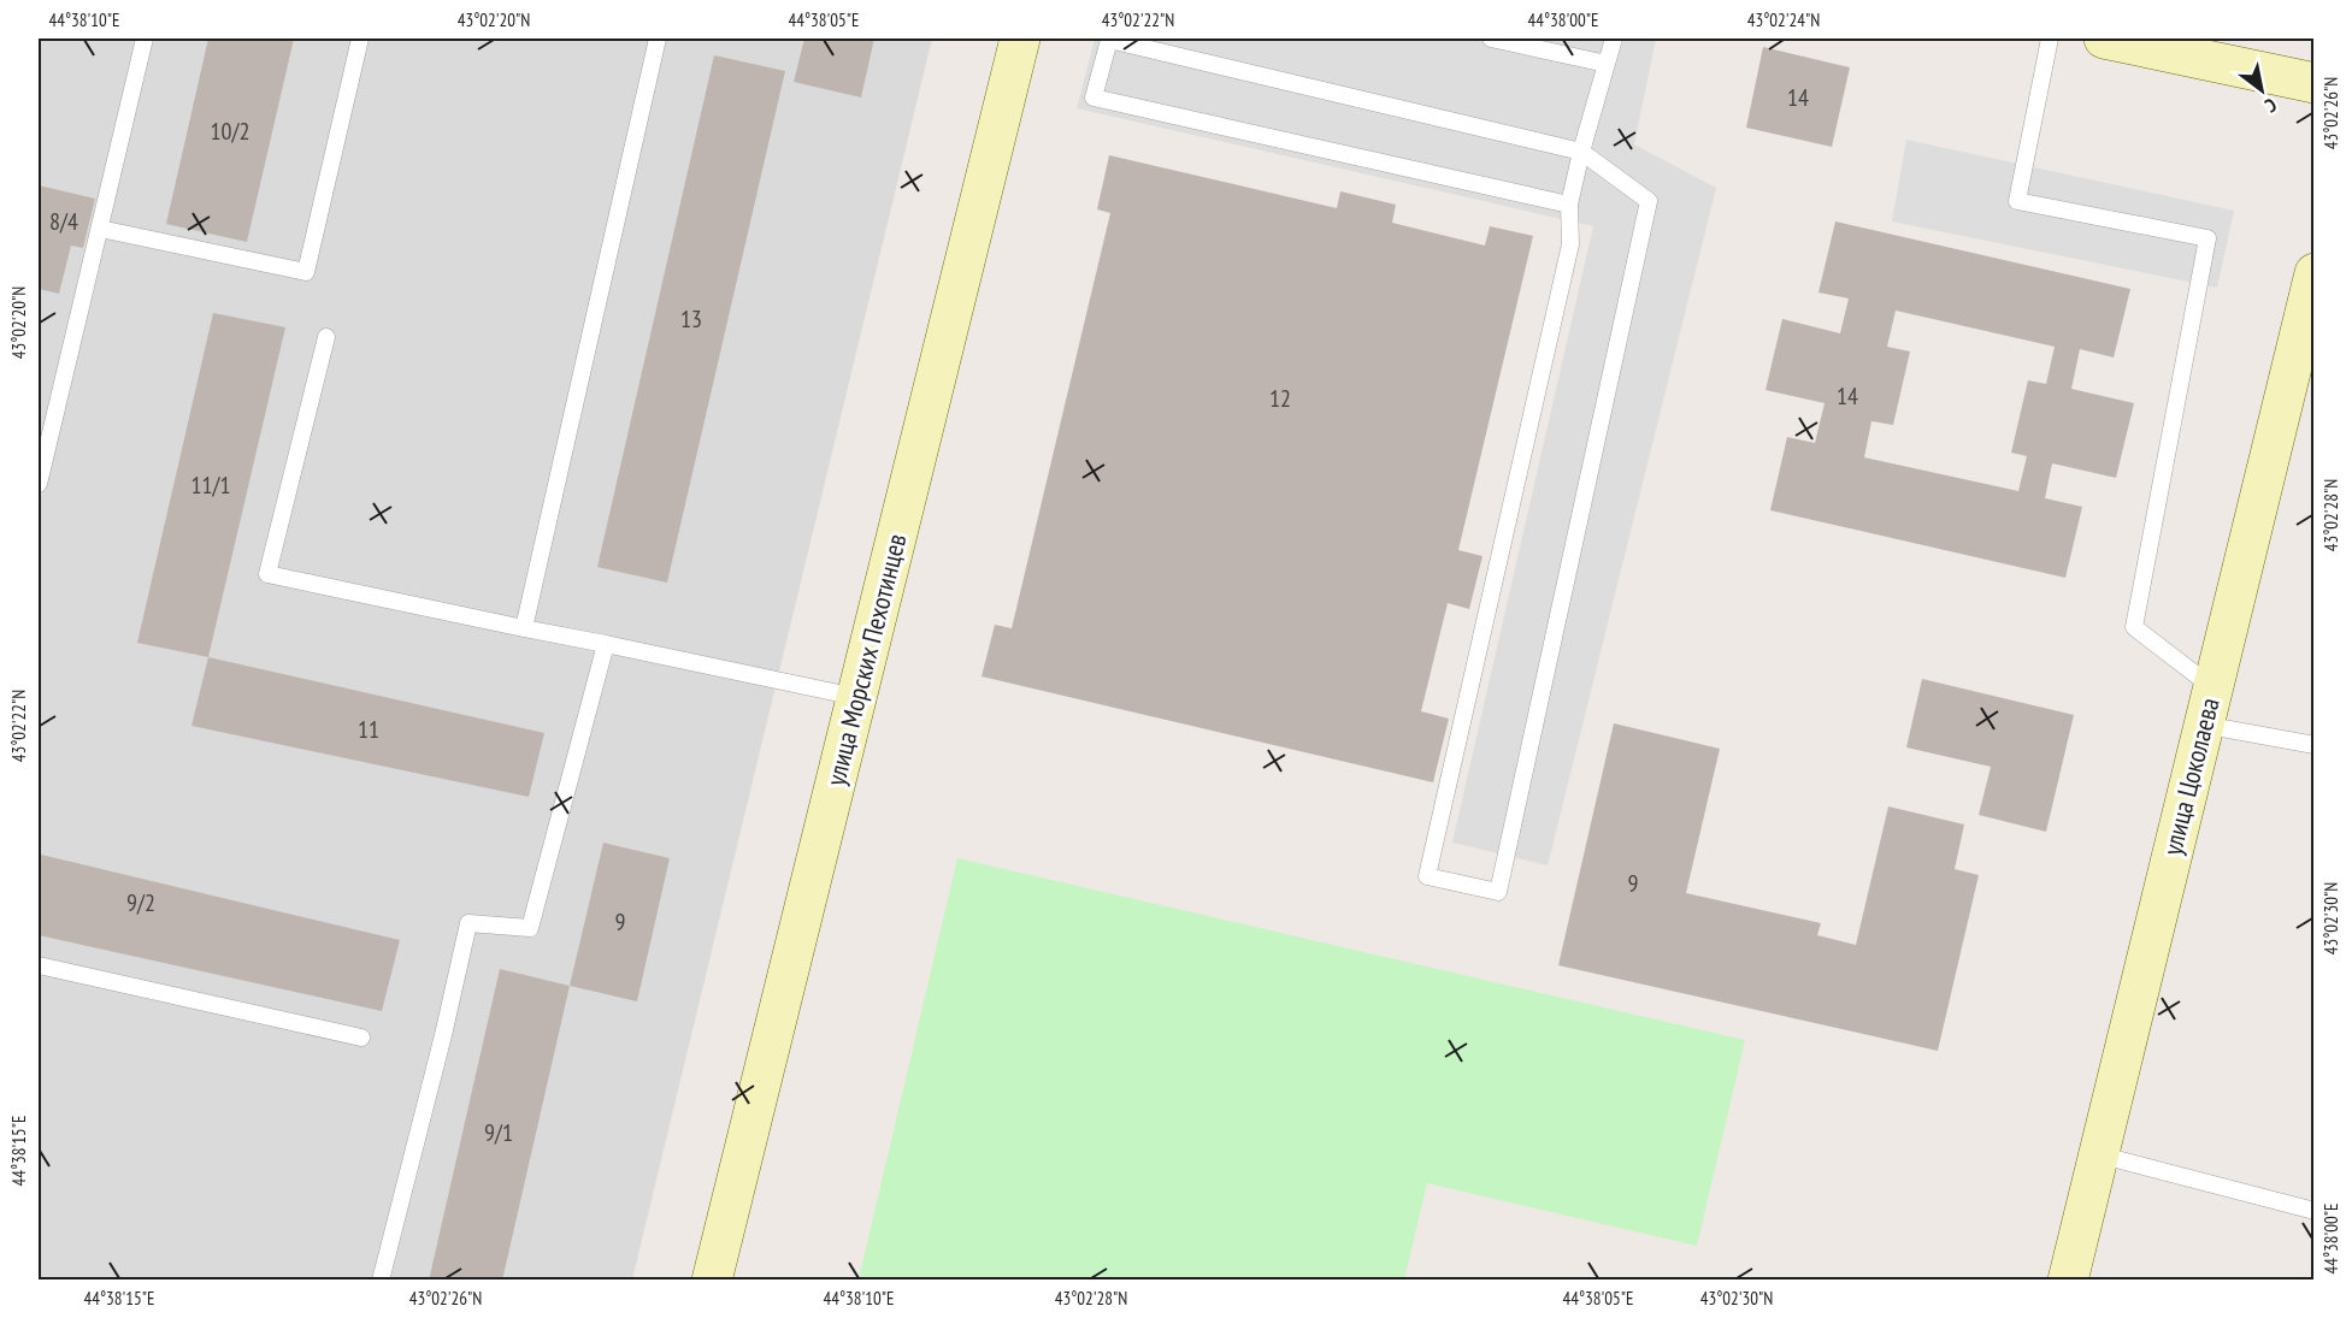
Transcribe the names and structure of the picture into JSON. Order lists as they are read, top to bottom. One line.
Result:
{"streets":{"street":["улица Морских Пехотинцев","улица Цоколаева"]},"house_numbers":["14","10/2","8/4","13","14","12","11/1","11","9","9/2","9","9/1"],"north":"bottom right","coordinates":["44°38'10\"E","43°02'20\"N","44°38'05\"E","43°02'22\"N","44°38'00\"E","43°02'24\"N","43°02'26\"N","43°02'28\"N","43°02'30\"N","44°38'15\"E"]}
